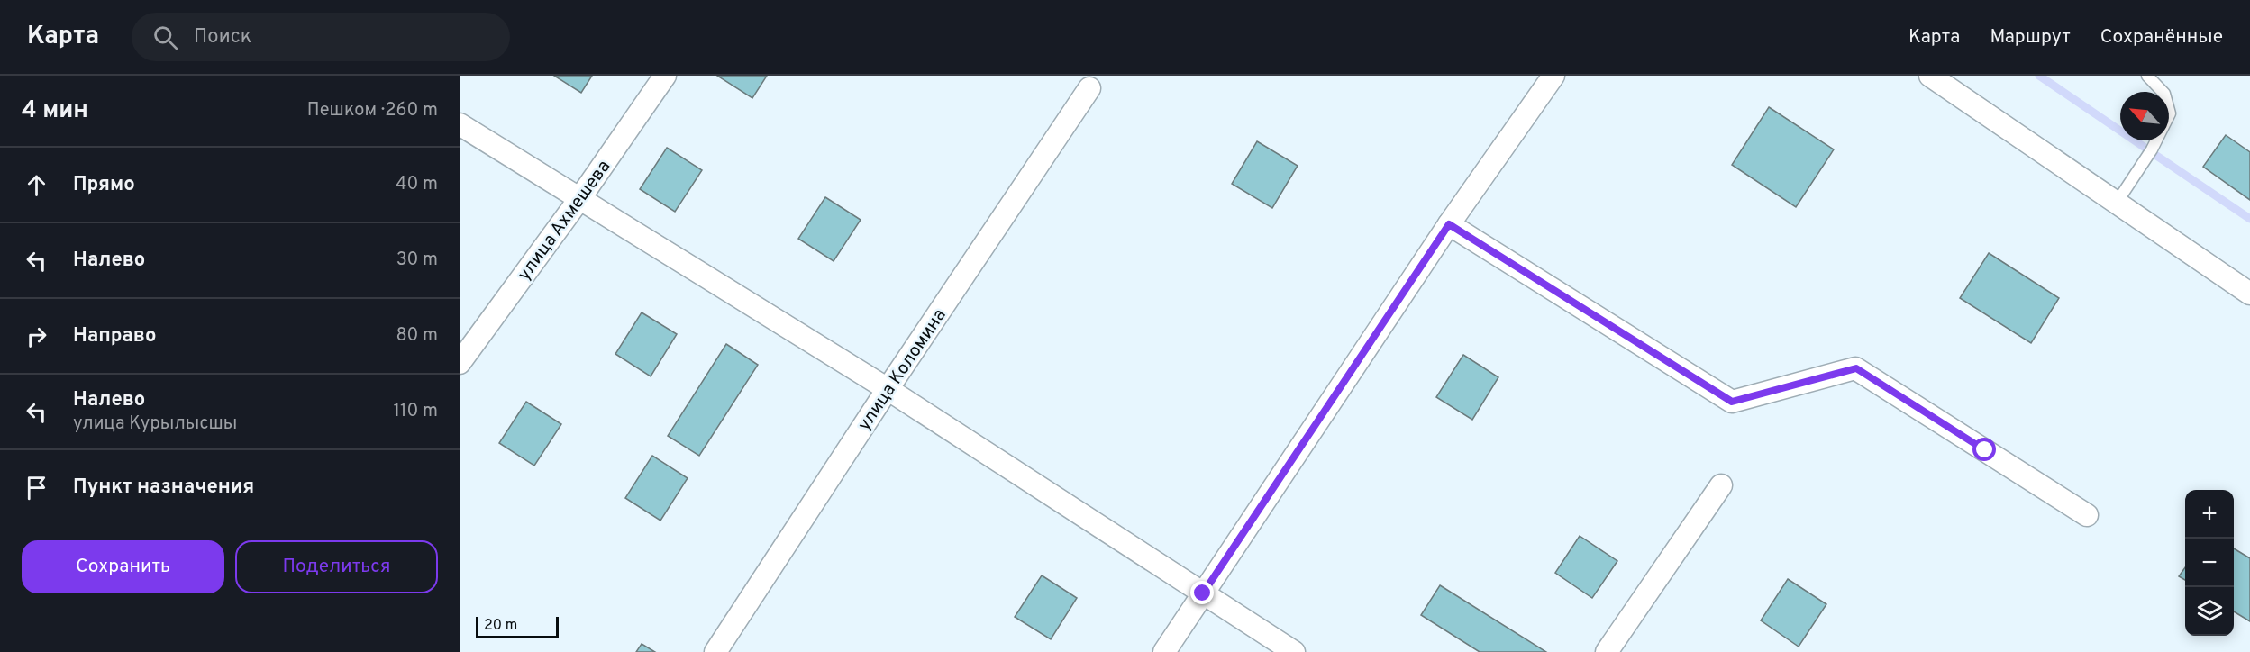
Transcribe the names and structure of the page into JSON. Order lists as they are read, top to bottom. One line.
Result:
{"streets":{"street":["улица Ахмешева","улица Коломина"]},"scale_bar":"20 m","north":"top left","page":{"header":"Карта","search":"Поиск","nav":["Карта","Маршрут","Сохранённые"],"heading":["4 мин","Пешком · 260 m"],"list":[["Прямо","40 m"],["Налево","30 m"],["Направо","80 m"],["Налево","улица Курылысшы","110 m"],"Пункт назначения"],"map_buttons":["+","−"],"buttons":["Сохранить","Поделиться"],"scale":"20 m"}}
